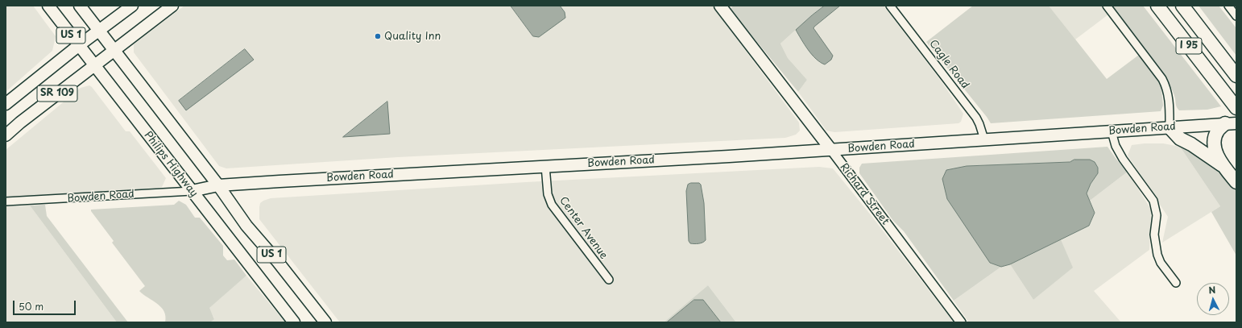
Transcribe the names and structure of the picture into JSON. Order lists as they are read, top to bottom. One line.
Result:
{"streets":{"highway":["I 95"],"main road":["US 1","SR 109","Bowden Road","Philips Highway","Richard Street"],"street":["Cagle Road","Center Avenue"]},"crossings":[["US 1","SR 109"],["US 1","Bowden Road"],["Cagle Road","Bowden Road"],["SR 109","Philips Highway"],["Bowden Road","Philips Highway"],["Bowden Road","Richard Street"],["Bowden Road","Center Avenue"]],"places":["Quality Inn"],"scale_bar":"50 m","north":"top"}
